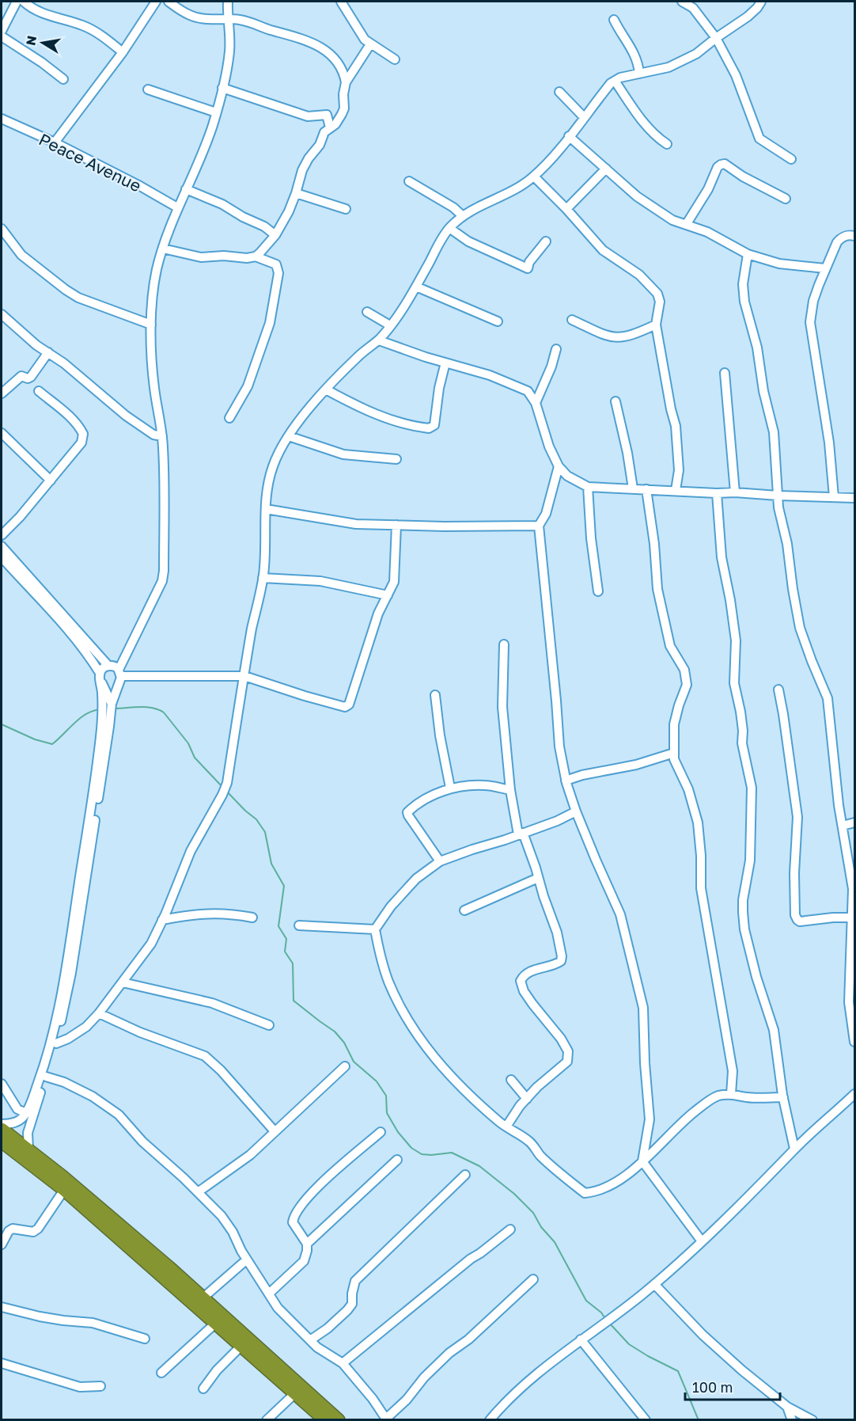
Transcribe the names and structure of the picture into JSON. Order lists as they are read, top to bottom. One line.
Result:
{"streets":{"street":["Peace Avenue"]},"scale_bar":"100 m","north":"left"}
